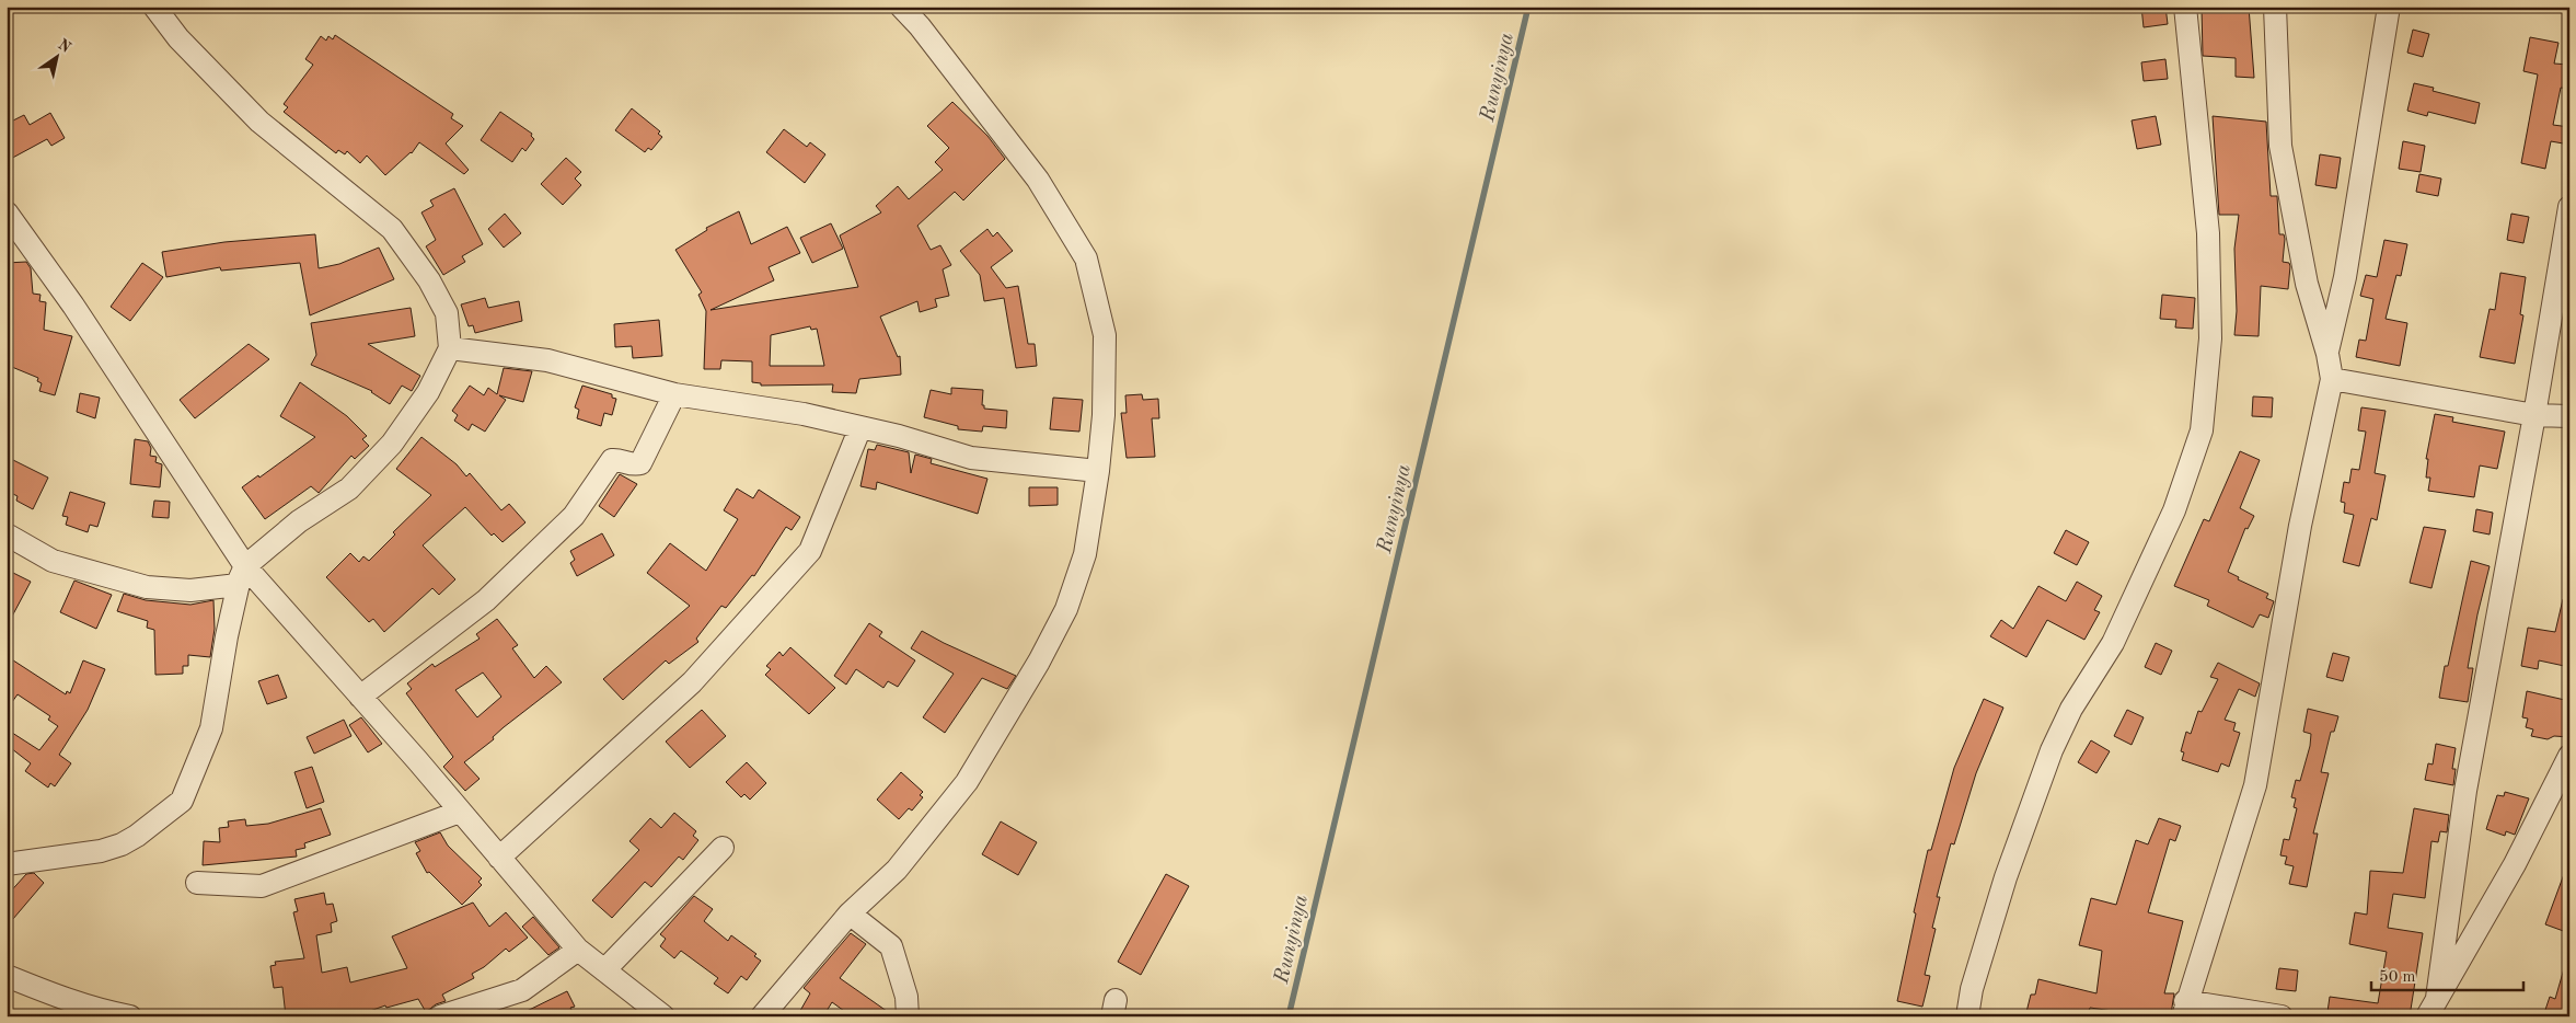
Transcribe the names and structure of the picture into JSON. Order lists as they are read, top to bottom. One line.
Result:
{"water":["Runyinya"],"scale_bar":"50 m","north":"top right"}
